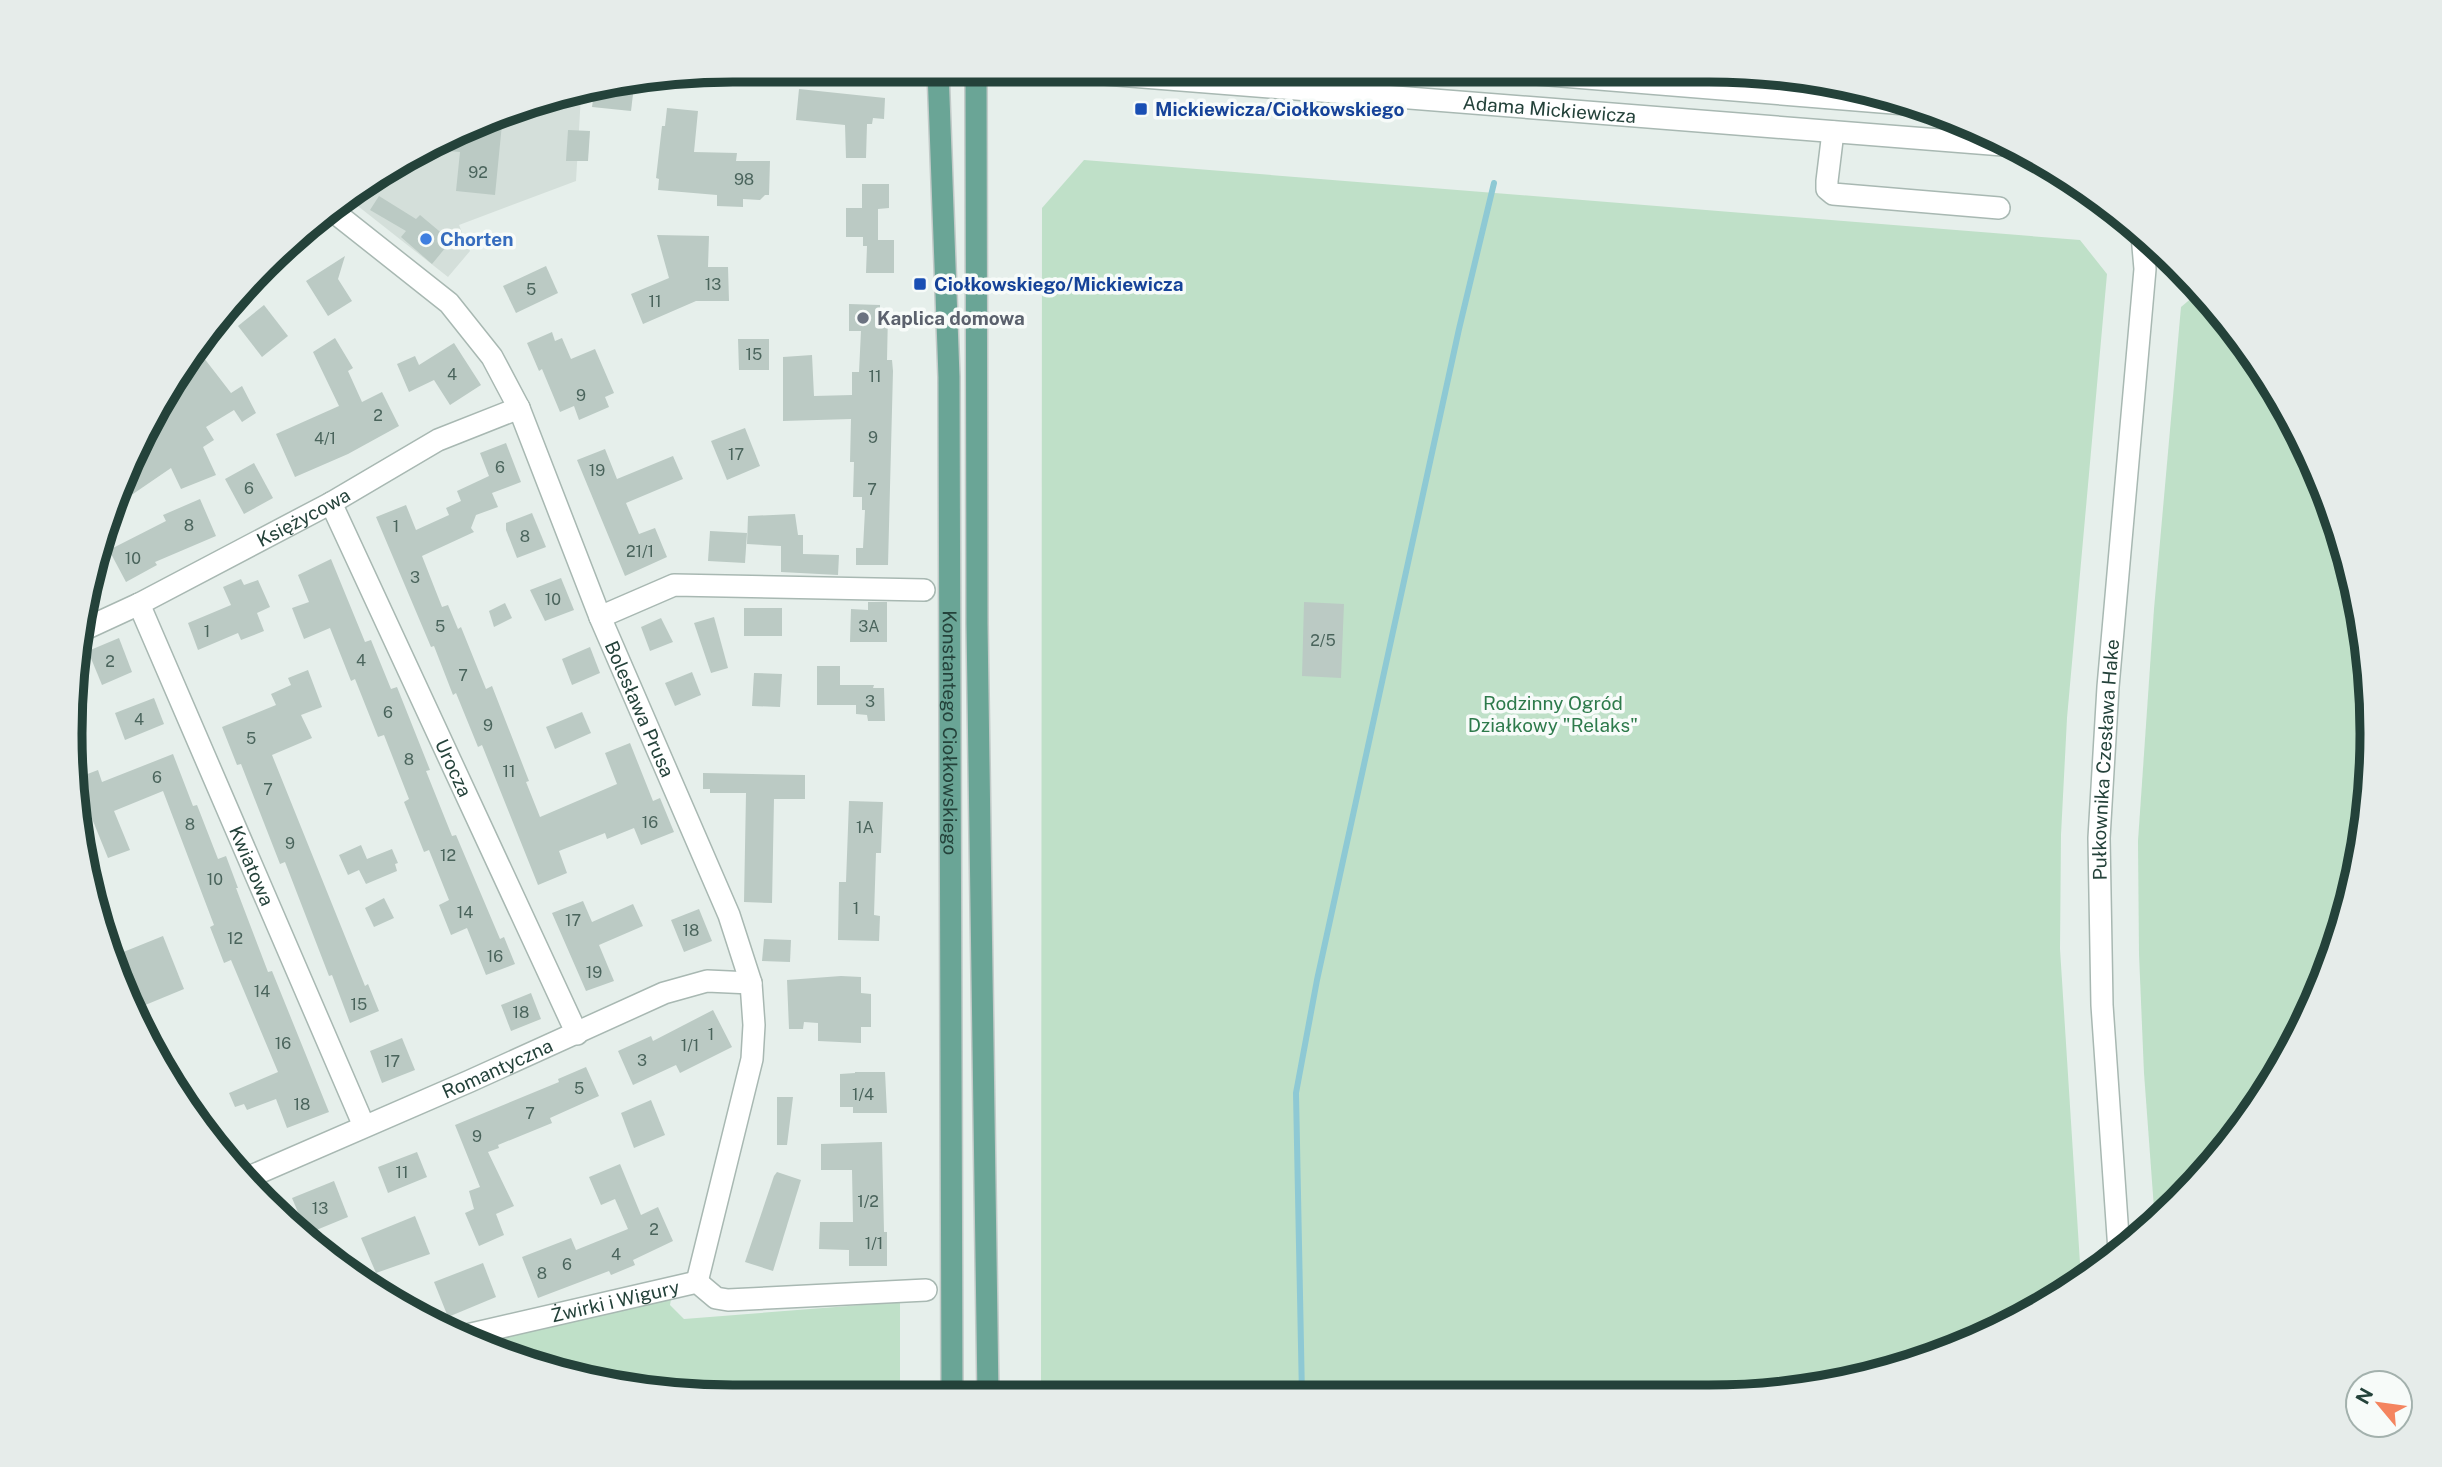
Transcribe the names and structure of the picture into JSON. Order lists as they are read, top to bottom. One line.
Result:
{"streets":{"main road":["Konstantego Ciołkowskiego"],"street":["Adama Mickiewicza","Księżycowa","Bolesława Prusa","Pułkownika Czesława Hake","Urocza","Kwiatowa","Romantyczna","Żwirki i Wigury"]},"crossings":[["Księżycowa","Bolesława Prusa"],["Księżycowa","Urocza"],["Księżycowa","Kwiatowa"],["Bolesława Prusa","Romantyczna"],["Bolesława Prusa","Żwirki i Wigury"],["Urocza","Romantyczna"],["Kwiatowa","Romantyczna"]],"parks":["Rodzinny Ogród Działkowy \"Relaks\""],"places":{"transit":["Mickiewicza/Ciołkowskiego","Ciołkowskiego/Mickiewicza"],"other":["Chorten","Kaplica domowa"]},"house_numbers":["92","98","13","5","11","15","4","11","9","2","9","4/1","17","6","19","6","7","8","1","8","21/1","10","3","10","5","3A","1","2/5","4","2","7","3","6","4","9","5","8","11","6","7","16","8","1A","9","12","10","1","14","17","18","12","16","19","14","15","18","1","16","1/1","3","17","5","1/4","18","7","9","11","1/2","13","2","1/1","4","6","8"],"north":"top left"}
